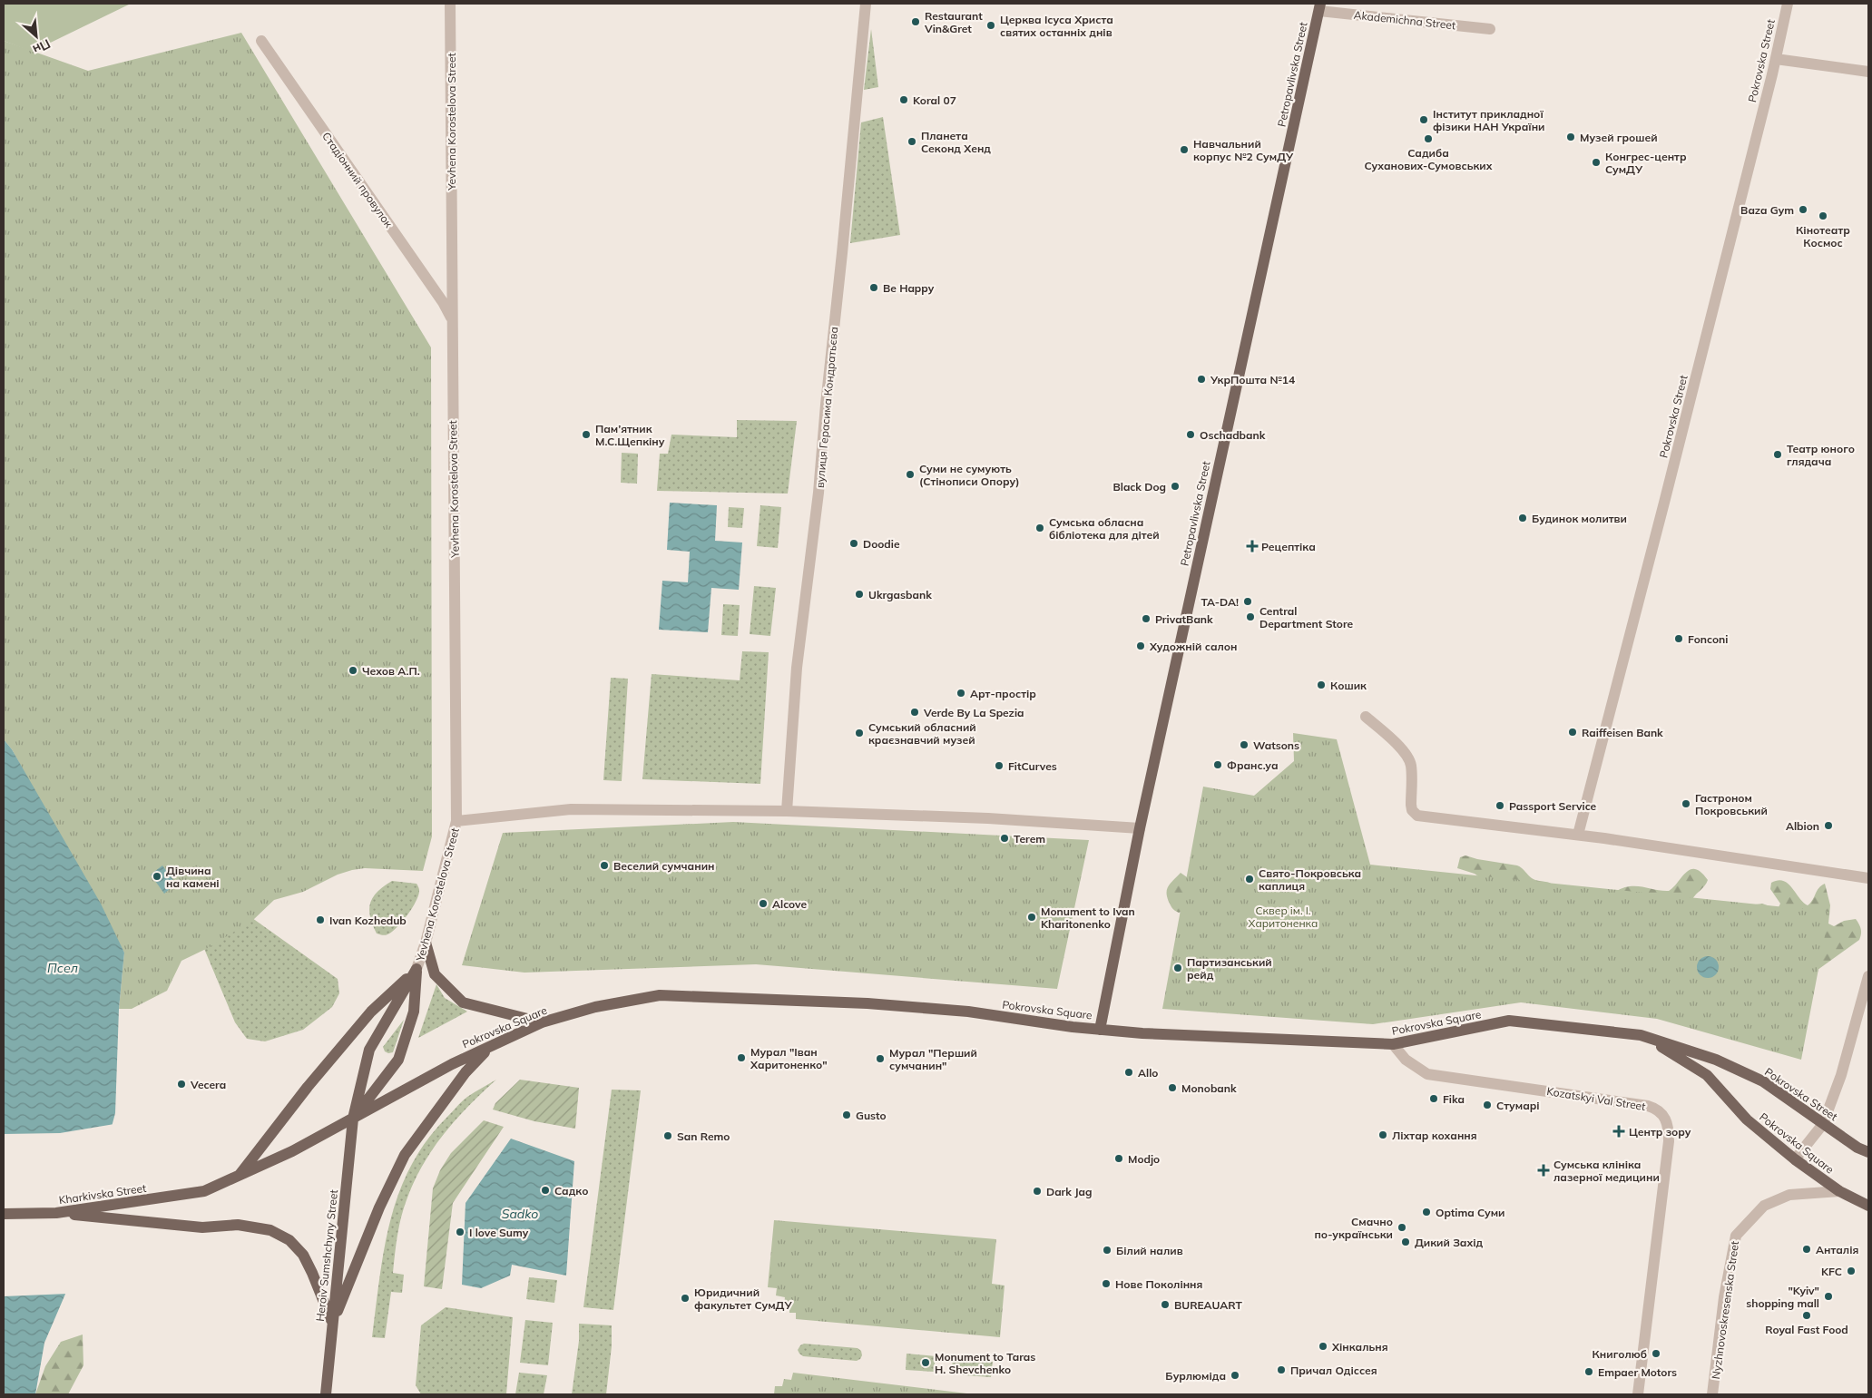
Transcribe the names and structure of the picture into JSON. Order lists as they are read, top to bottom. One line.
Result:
{"streets":{"main road":["Pokrovska Street","Petropavlivska Street","Pokrovska Square","Kharkivska Street","Heroiv Sumshchyny Street"],"street":["Akademichna Street","Yevhena Korostelova Street","Стадіонний провулок","вулиця Герасима Кондратьєва","Kozatskyi Val Street","Nyzhnovoskresenska Street"]},"crossings":[["Akademichna Street","Petropavlivska Street"],["Pokrovska Street","Pokrovska Square"],["Petropavlivska Street","Pokrovska Square"],["Yevhena Korostelova Street","Стадіонний провулок"],["Yevhena Korostelova Street","Heroiv Sumshchyny Street"],["Pokrovska Square","Kozatskyi Val Street"],["Pokrovska Square","Kharkivska Street"],["Pokrovska Square","Heroiv Sumshchyny Street"],["Pokrovska Square","Nyzhnovoskresenska Street"]],"water":["Псел","Sadko"],"parks":["Сквер ім. І. Харитоненка"],"places":{"other":["Restaurant Vin&Gret","Церква Ісуса Христа святих останніх днів","Koral 07","Інститут прикладної фізики НАН України","Музей грошей","Садиба Суханових-Сумовських","Планета Секонд Хенд","Навчальний корпус №2 СумДУ","Конгрес-центр СумДУ","Baza Gym","Кінотеатр Космос","Be Happy","УкрПошта №14","Пам’ятник М.С.Щепкіну","Oschadbank","Театр юного глядача","Суми не сумують (Стінописи Опору)","Black Dog","Будинок молитви","Сумська обласна бібліотека для дітей","Doodie","Ukrgasbank","TA-DA!","Central Department Store","PrivatBank","Fonconi","Художній салон","Чехов А.П.","Кошик","Арт-простір","Verde By La Spezia","Raiffeisen Bank","Сумський обласний краєзнавчий музей","Watsons","Франс.уа","FitCurves","Гастроном Покровський","Passport Service","Albion","Terem","Веселий сумчанин","Дівчина на камені","Свято-Покровська каплиця","Alcove","Monument to Ivan Kharitonenko","Ivan Kozhedub","Партизанський рейд","Мурал \"Іван Харитоненко\"","Мурал \"Перший сумчанин\"","Allo","Vecera","Monobank","Fika","Стумарі","Gusto","Ліхтар кохання","San Remo","Modjo","Садко","Dark Jag","Optima Суми","Смачно по-українськи","I love Sumy","Дикий Захід","Анталія","Білий налив","KFC","Нове Покоління","\"Kyiv\" shopping mall","Юридичний факультет СумДУ","BUREAUART","Royal Fast Food","Хінкальня","Книголюб","Monument to Taras H. Shevchenko","Причал Одіссея","Empaer Motors","Бурлюміда"],"health":["Рецептіка","Центр зору","Сумська клініка лазерної медицини"]},"north":"bottom right"}
